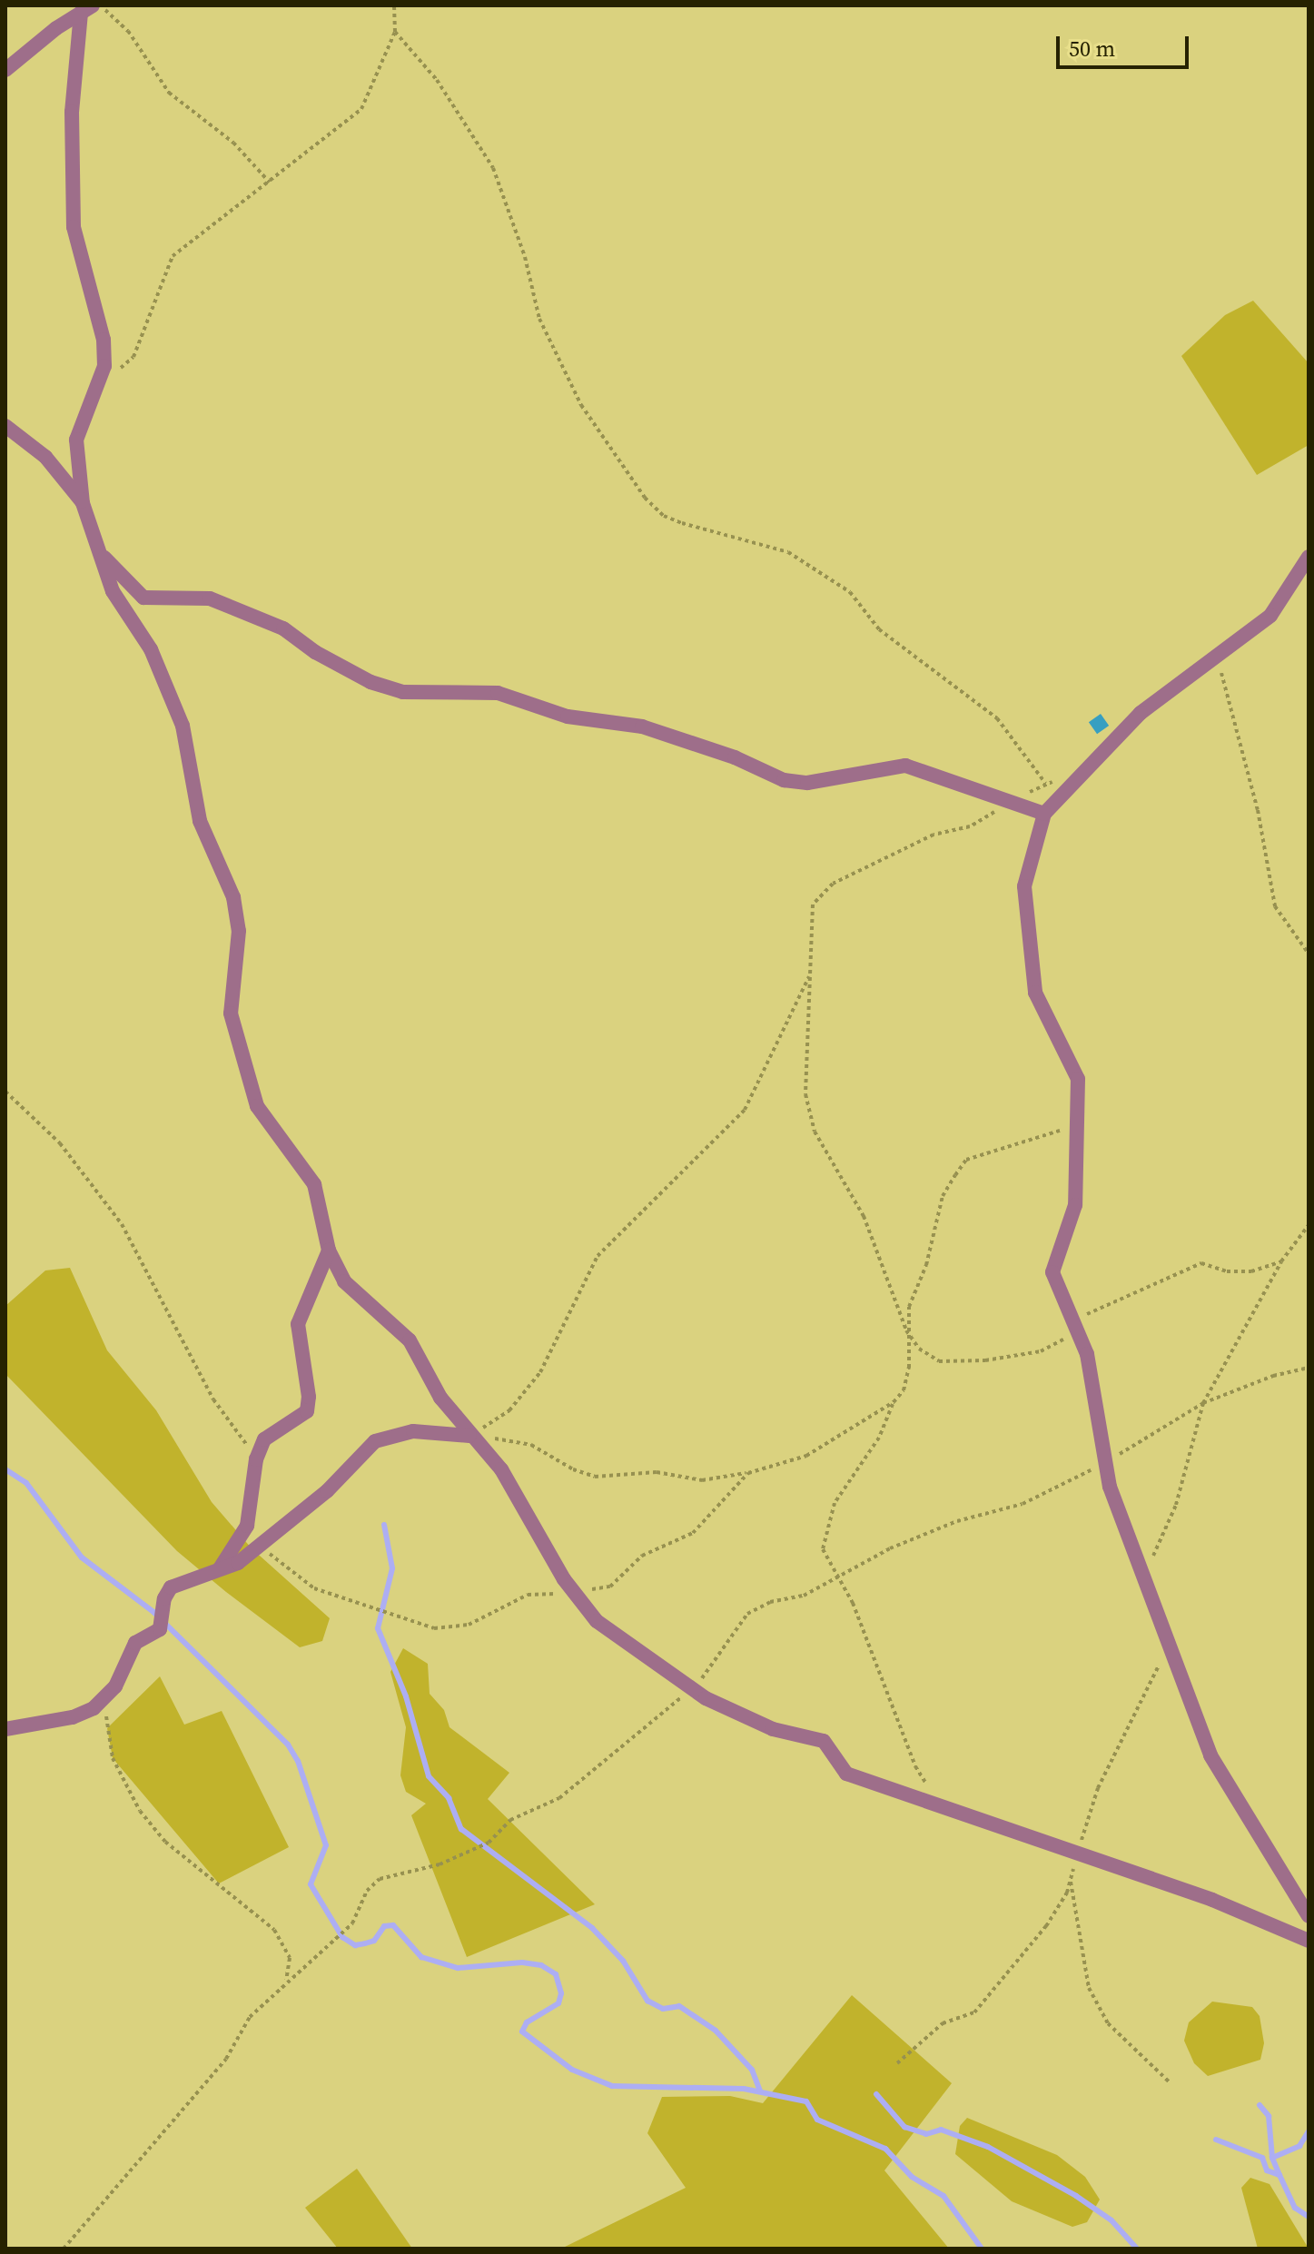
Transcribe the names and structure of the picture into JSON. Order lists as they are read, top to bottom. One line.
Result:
{"scale_bar":"50 m"}
